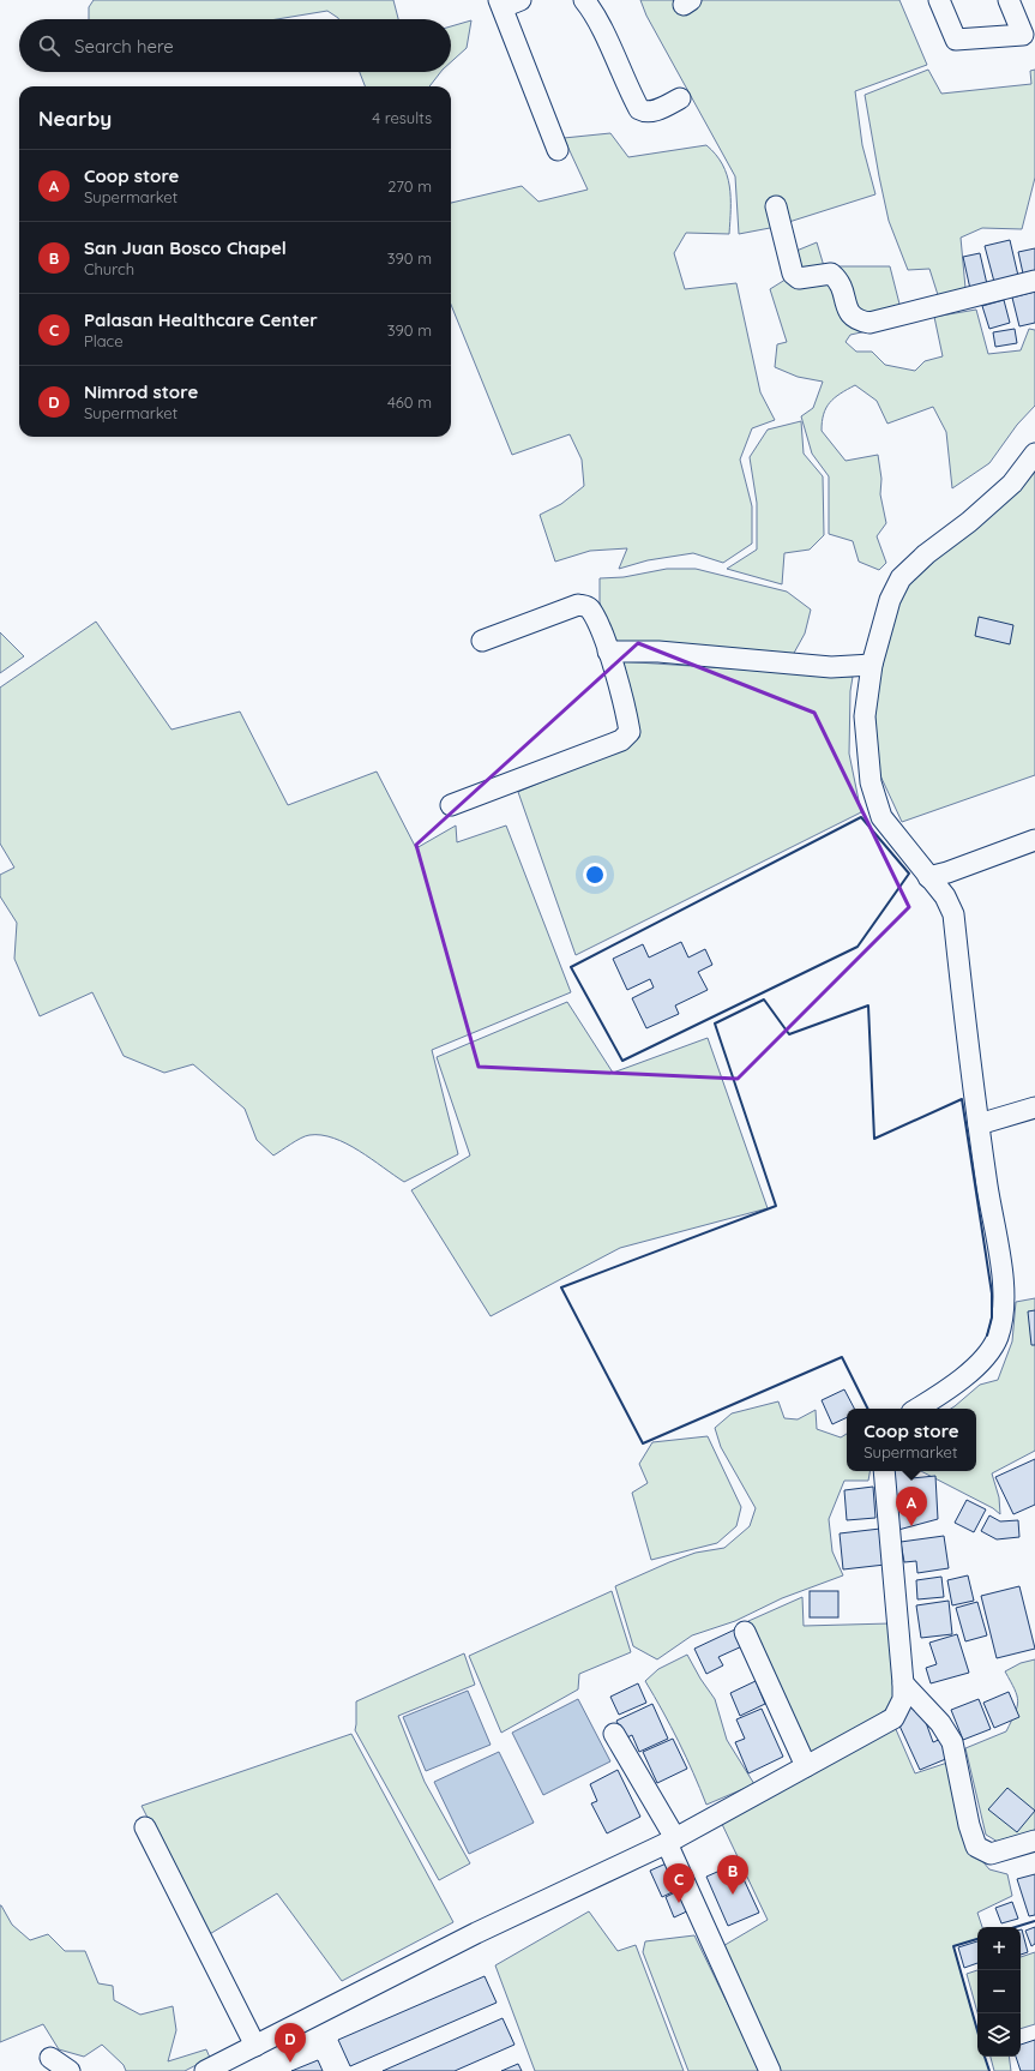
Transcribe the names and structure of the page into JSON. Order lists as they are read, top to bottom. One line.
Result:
{"page":{"search":"Search here","heading":["Nearby","4 results"],"list":[{"mark":"A","name":"Coop store","note":"Supermarket","value":"270 m"},{"mark":"B","name":"San Juan Bosco Chapel","note":"Church","value":"390 m"},{"mark":"C","name":"Palasan Healthcare Center","note":"Place","value":"390 m"},{"mark":"D","name":"Nimrod store","note":"Supermarket","value":"460 m"}],"popup":["Coop store","Supermarket"],"pins":["A","B","C","D"],"map_buttons":["+","−"]}}
